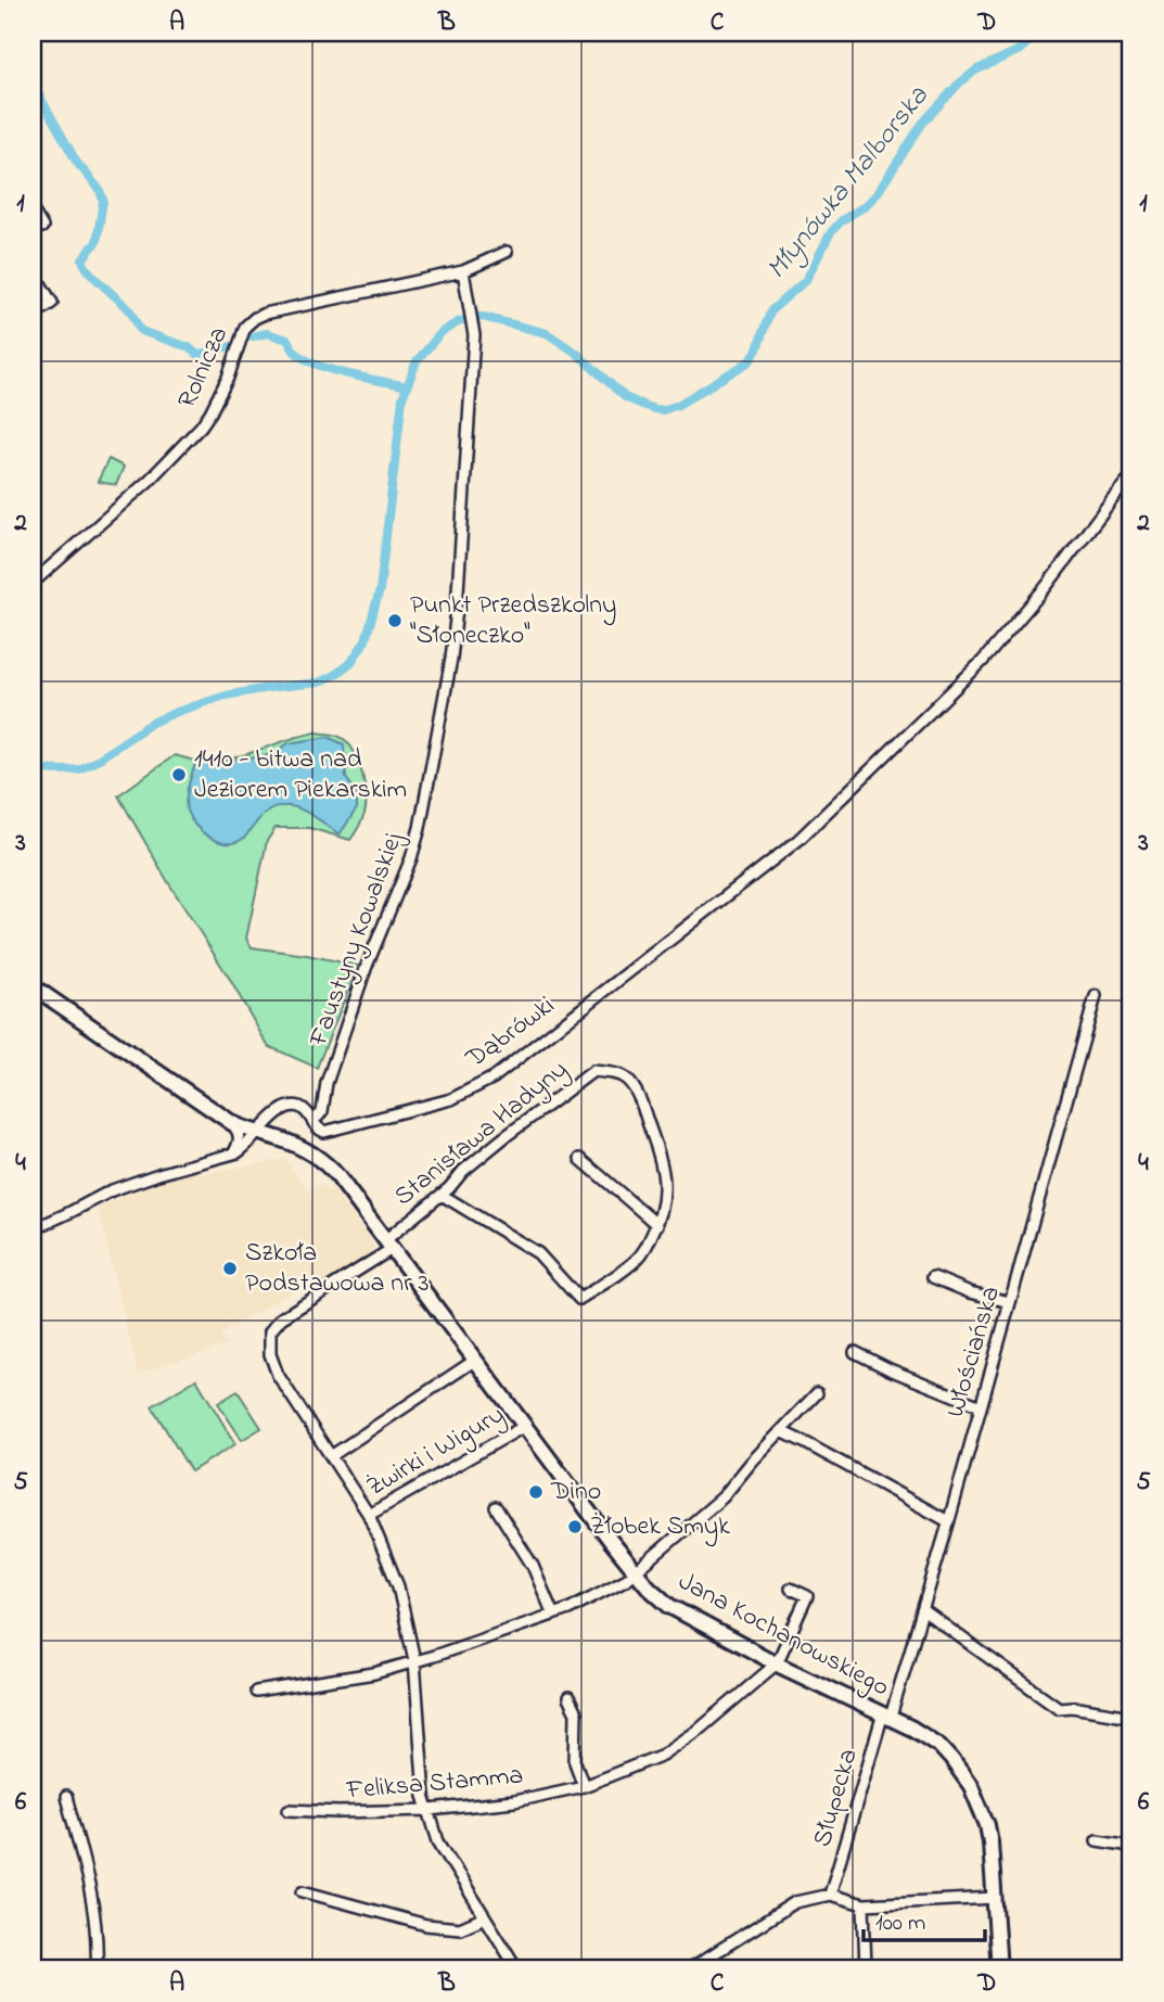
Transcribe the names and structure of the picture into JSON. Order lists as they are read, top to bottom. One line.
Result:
{"streets":{"street":["Rolnicza","Faustyny Kowalskiej","Dąbrówki","Stanisława Hadyny","Włościańska","Żwirki i Wigury","Jana Kochanowskiego","Feliksa Stamma","Słupecka"]},"crossings":[["Rolnicza","Faustyny Kowalskiej"],["Faustyny Kowalskiej","Dąbrówki"],["Stanisława Hadyny","Żwirki i Wigury"],["Stanisława Hadyny","Jana Kochanowskiego"],["Stanisława Hadyny","Feliksa Stamma"],["Włościańska","Jana Kochanowskiego"],["Włościańska","Słupecka"],["Żwirki i Wigury","Jana Kochanowskiego"],["Jana Kochanowskiego","Feliksa Stamma"],["Jana Kochanowskiego","Słupecka"]],"water":["Młynówka Malborska"],"places":["Punkt Przedszkolny \"Słoneczko\"","1410 - bitwa nad Jeziorem Piekarskim","Szkoła Podstawowa nr 3","Dino","Żłobek Smyk"],"scale_bar":"100 m","grid":{"columns":["A","B","C","D"],"rows":["1","2","3","4","5","6"]}}
